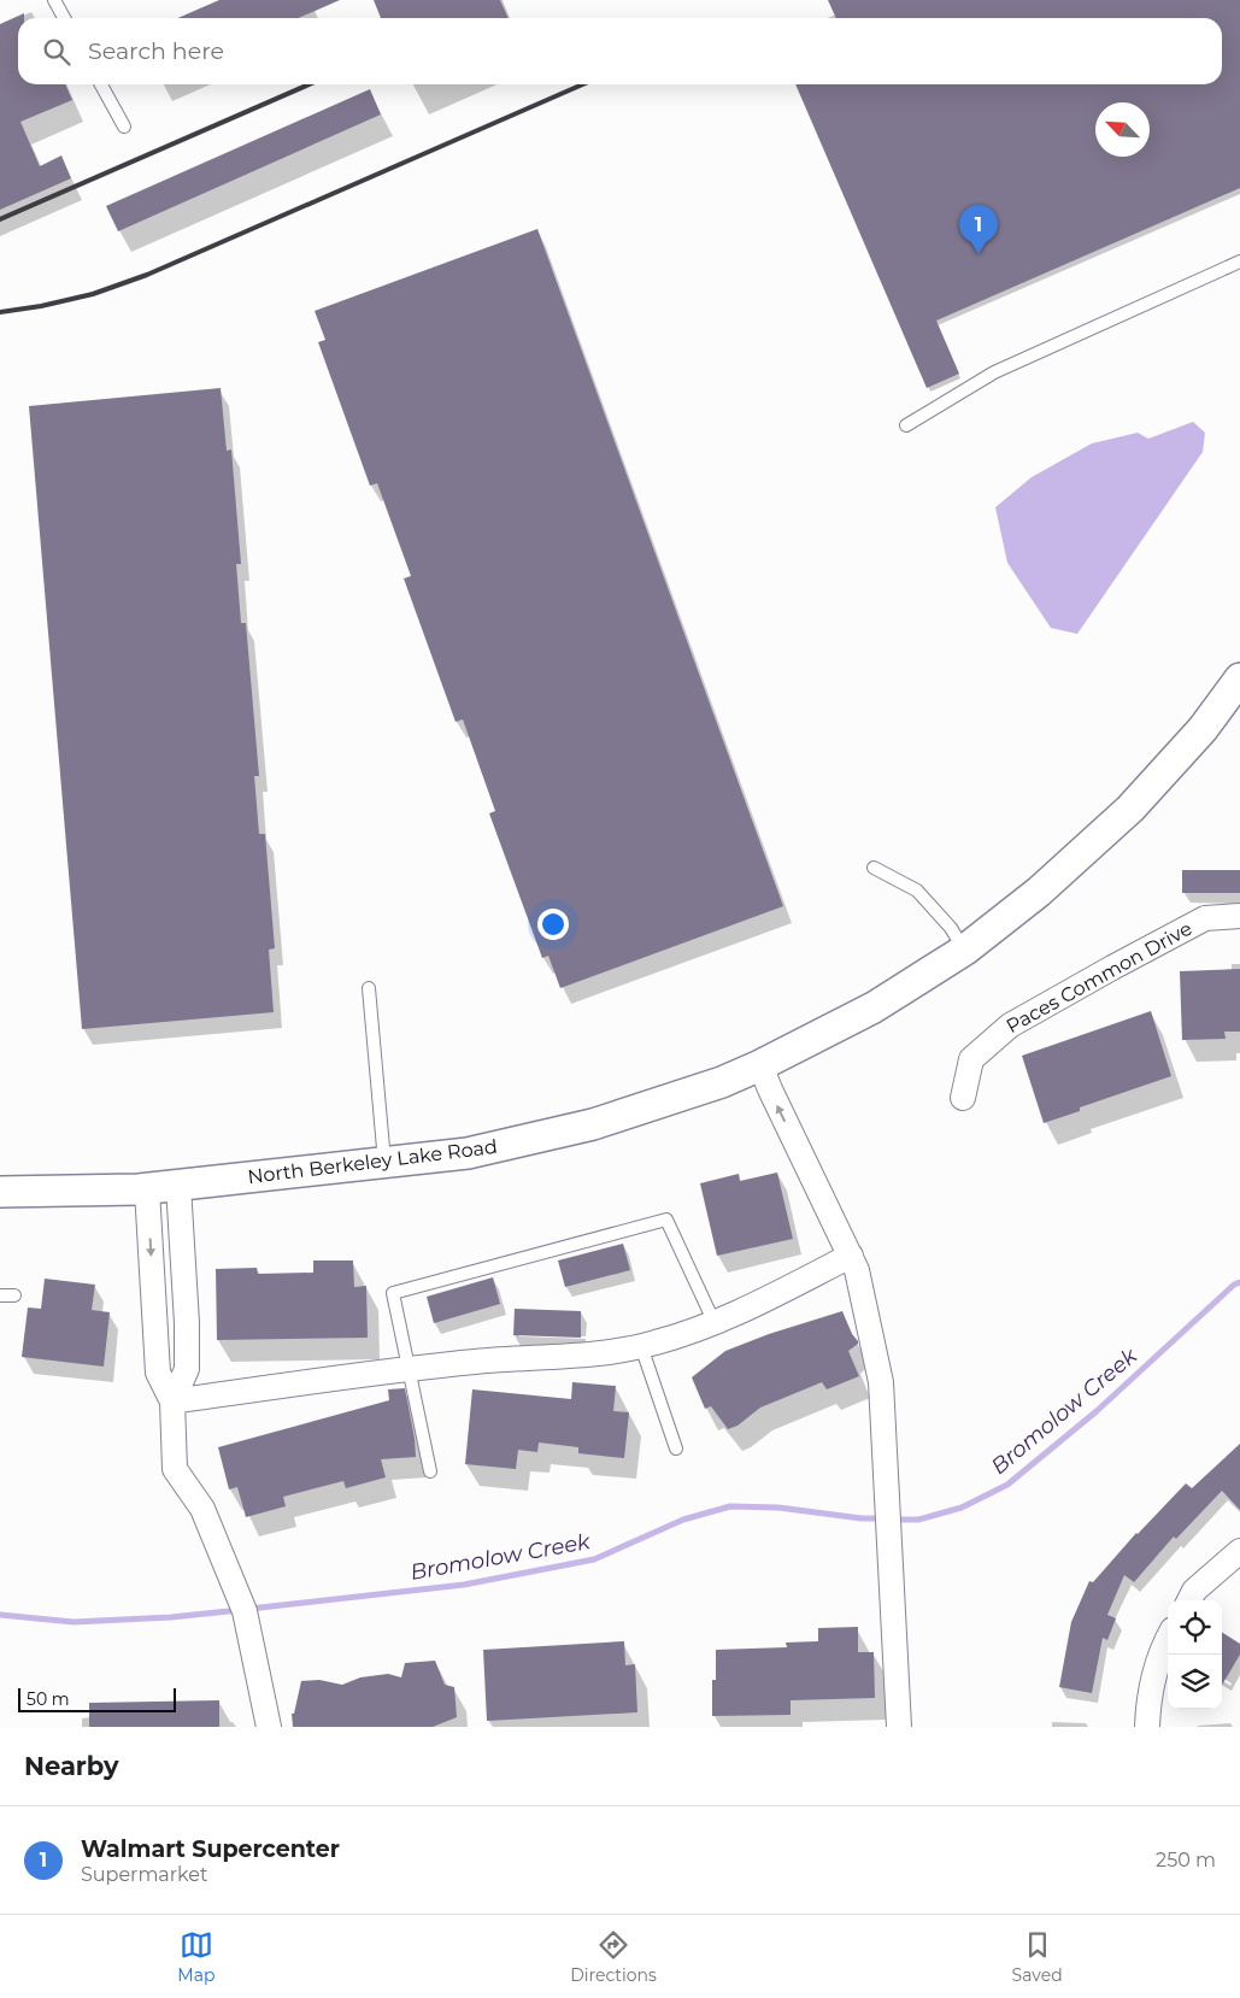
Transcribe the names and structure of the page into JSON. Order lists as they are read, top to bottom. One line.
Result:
{"streets":{"street":["Paces Common Drive","North Berkeley Lake Road"]},"water":["Bromolow Creek"],"scale_bar":"50 m","north":"top left","page":{"search":"Search here","pins":"1","scale":"50 m","heading":"Nearby","list":[{"mark":"1","name":"Walmart Supercenter","note":"Supermarket","value":"250 m"}],"nav":["Map","Directions","Saved"]}}
